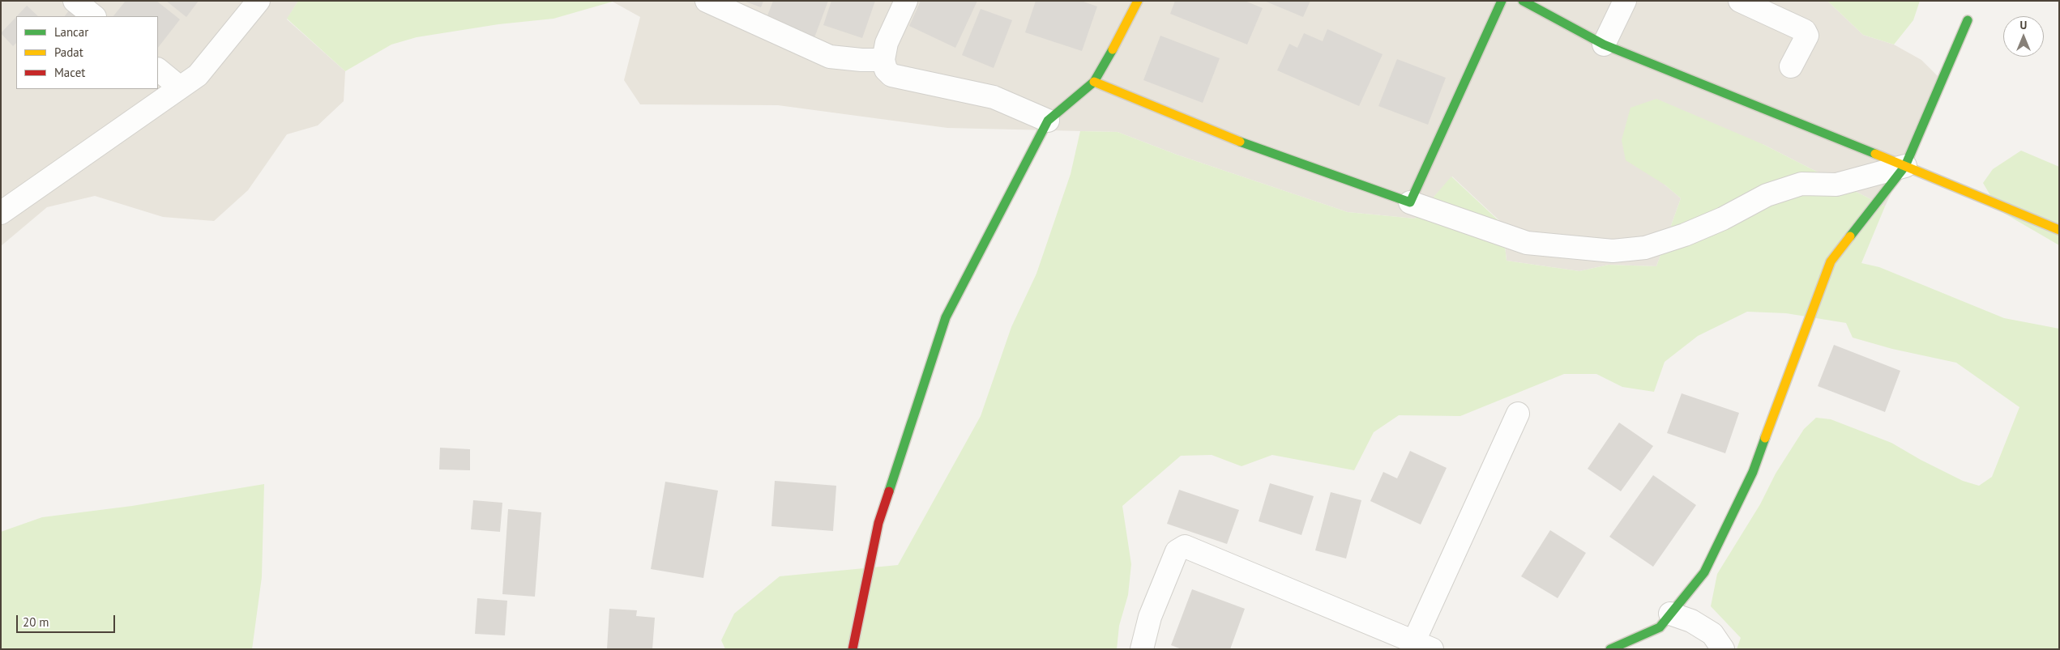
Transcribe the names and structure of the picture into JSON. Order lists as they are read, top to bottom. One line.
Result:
{"legend":["Lancar","Padat","Macet"],"scale_bar":"20 m","north":"top"}
